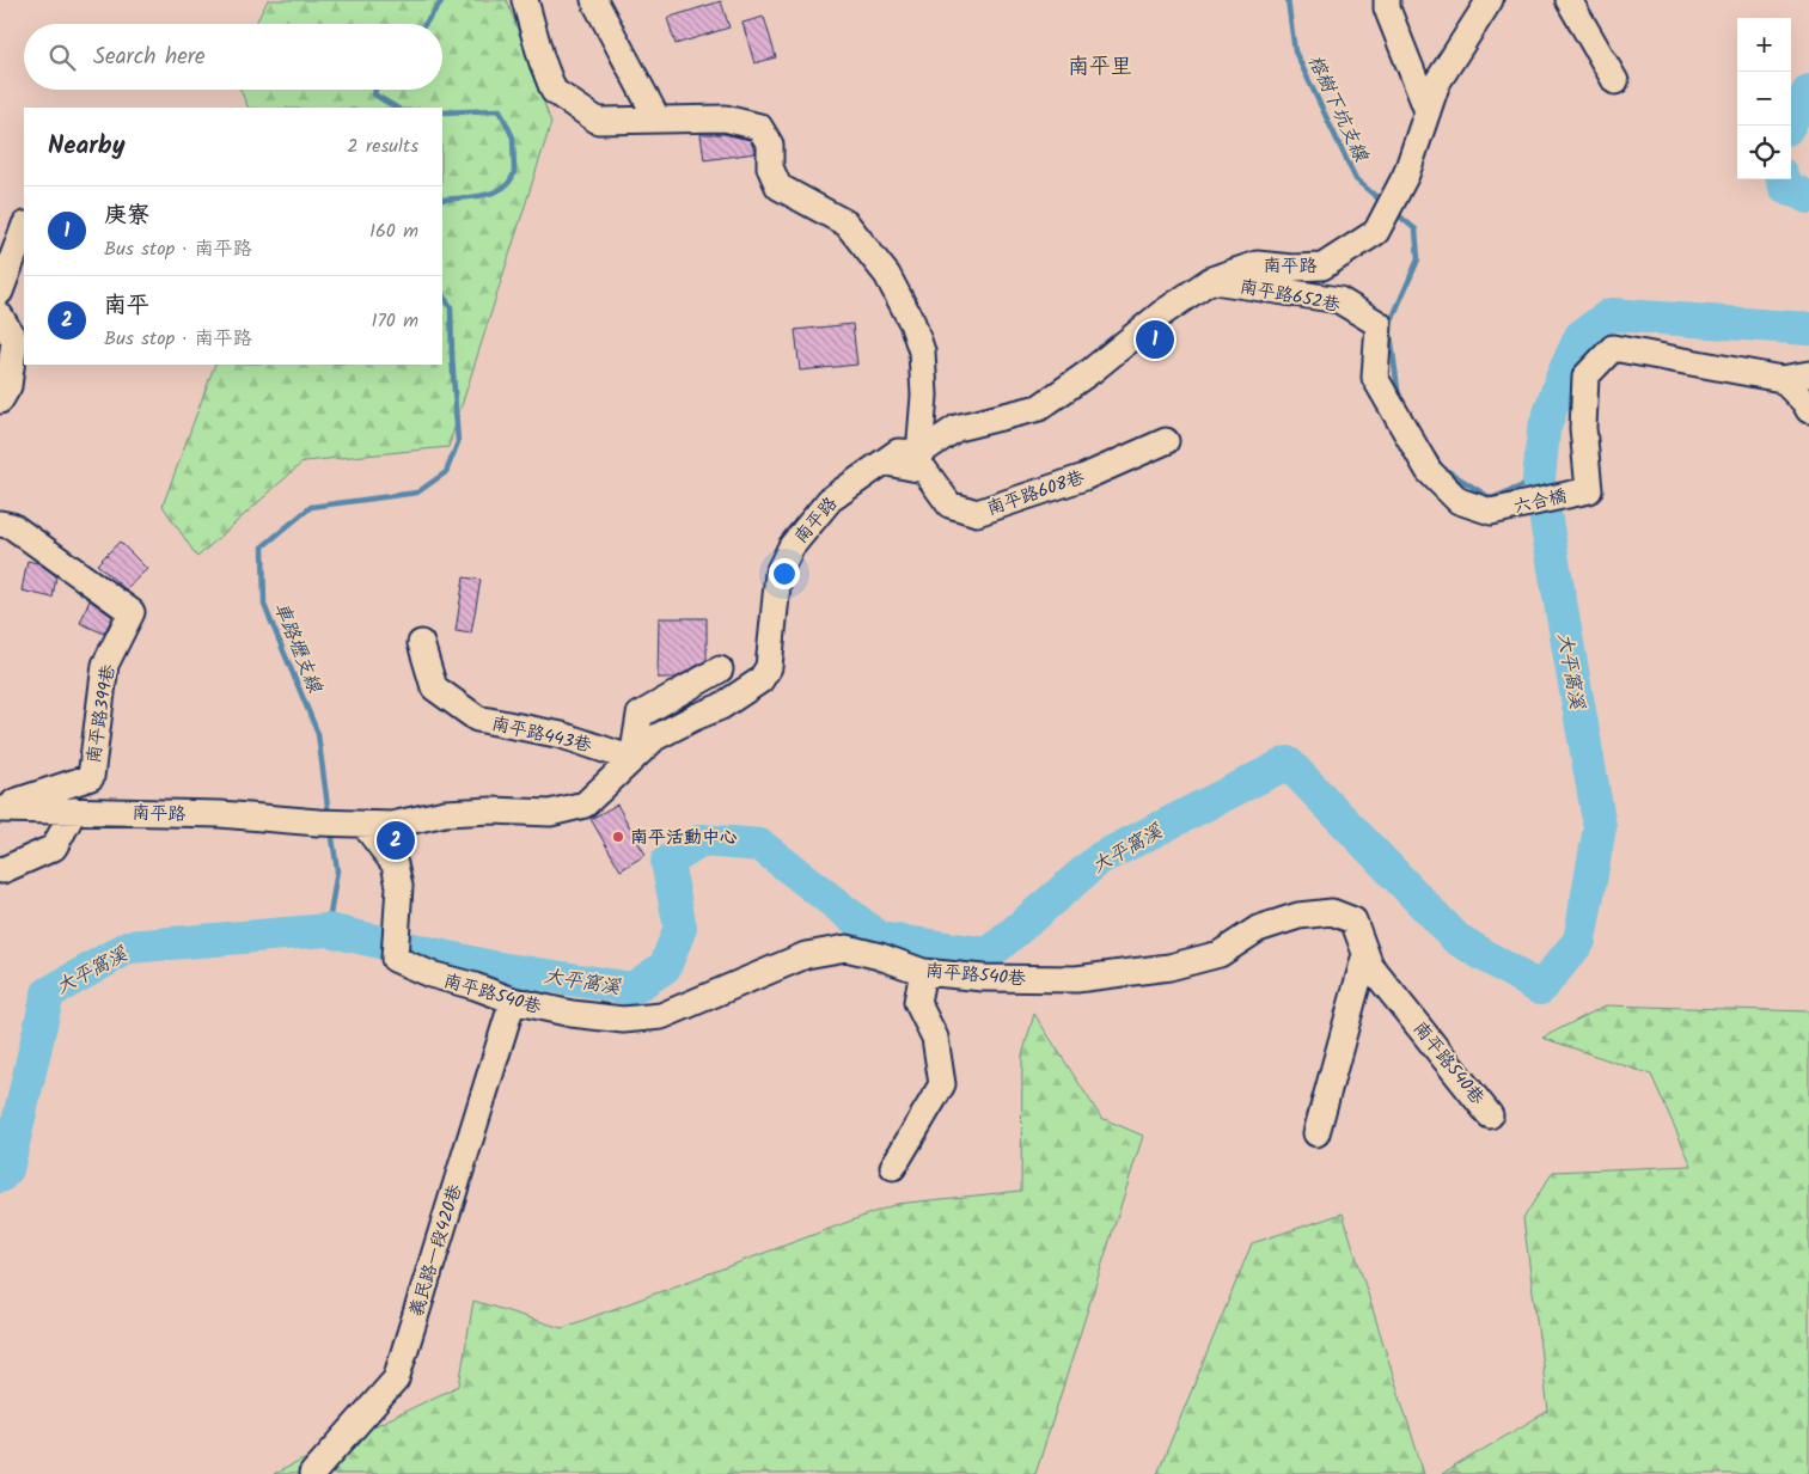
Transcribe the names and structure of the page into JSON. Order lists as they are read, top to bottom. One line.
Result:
{"streets":{"street":["南平路","南平路652巷","南平路608巷","六合橋","南平路399巷","南平路443巷","南平路540巷","義民路一段420巷"]},"crossings":[["南平路","南平路652巷"],["南平路","南平路608巷"],["南平路","南平路399巷"],["南平路","南平路443巷"],["南平路","南平路540巷"],["南平路652巷","六合橋"],["南平路540巷","義民路一段420巷"]],"districts":["南平里"],"water":["榕樹下坑支線","車路壢支線","大平窩溪"],"places":["南平活動中心"],"page":{"map_buttons":["+","−"],"search":"Search here","heading":["Nearby","2 results"],"list":[{"mark":"1","name":"庚寮","note":"Bus stop · 南平路","value":"160 m"},{"mark":"2","name":"南平","note":"Bus stop · 南平路","value":"170 m"}],"pins":["1","2"]}}
